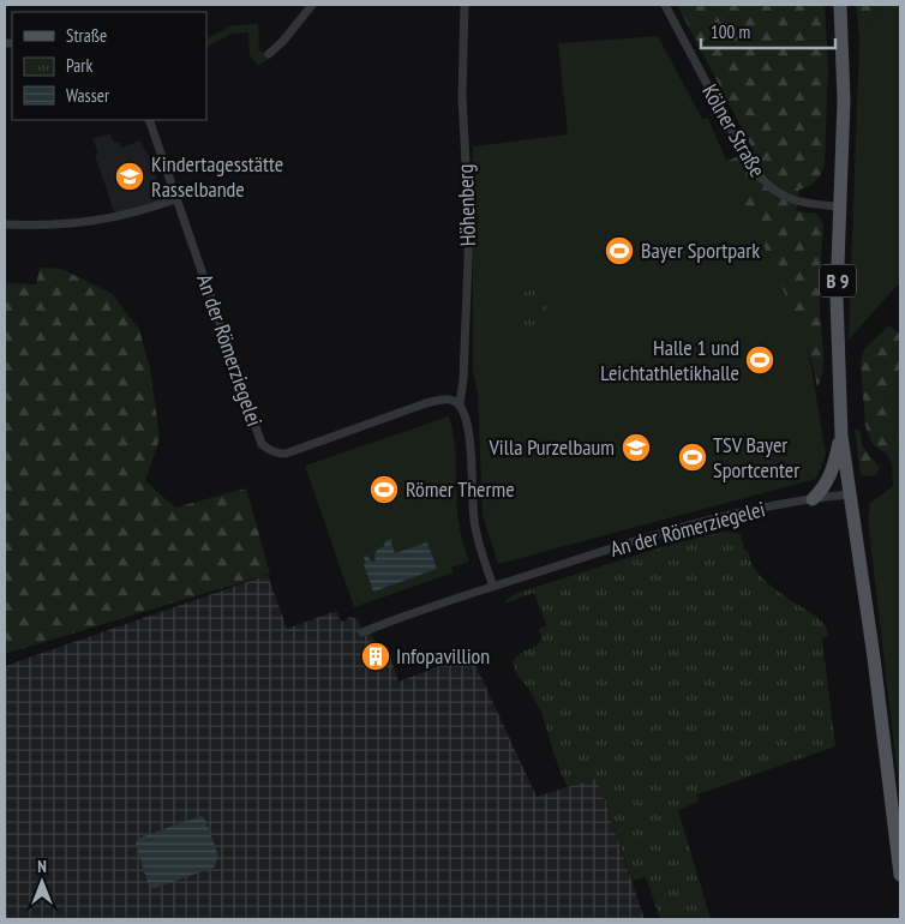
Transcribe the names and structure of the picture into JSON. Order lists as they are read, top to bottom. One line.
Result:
{"streets":{"main road":["B 9"],"street":["Kölner Straße","Höhenberg","An der Römerziegelei"]},"crossings":[["Kölner Straße","B 9"],["Höhenberg","An der Römerziegelei"],["B 9","An der Römerziegelei"]],"places":{"school or university":["Kindertagesstätte Rasselbande","Villa Purzelbaum"],"sports":["Bayer Sportpark","Halle 1 und Leichtathletikhalle","TSV Bayer Sportcenter","Römer Therme"],"building":["Infopavillion"]},"legend":["Straße","Park","Wasser"],"scale_bar":"100 m","north":"top"}
